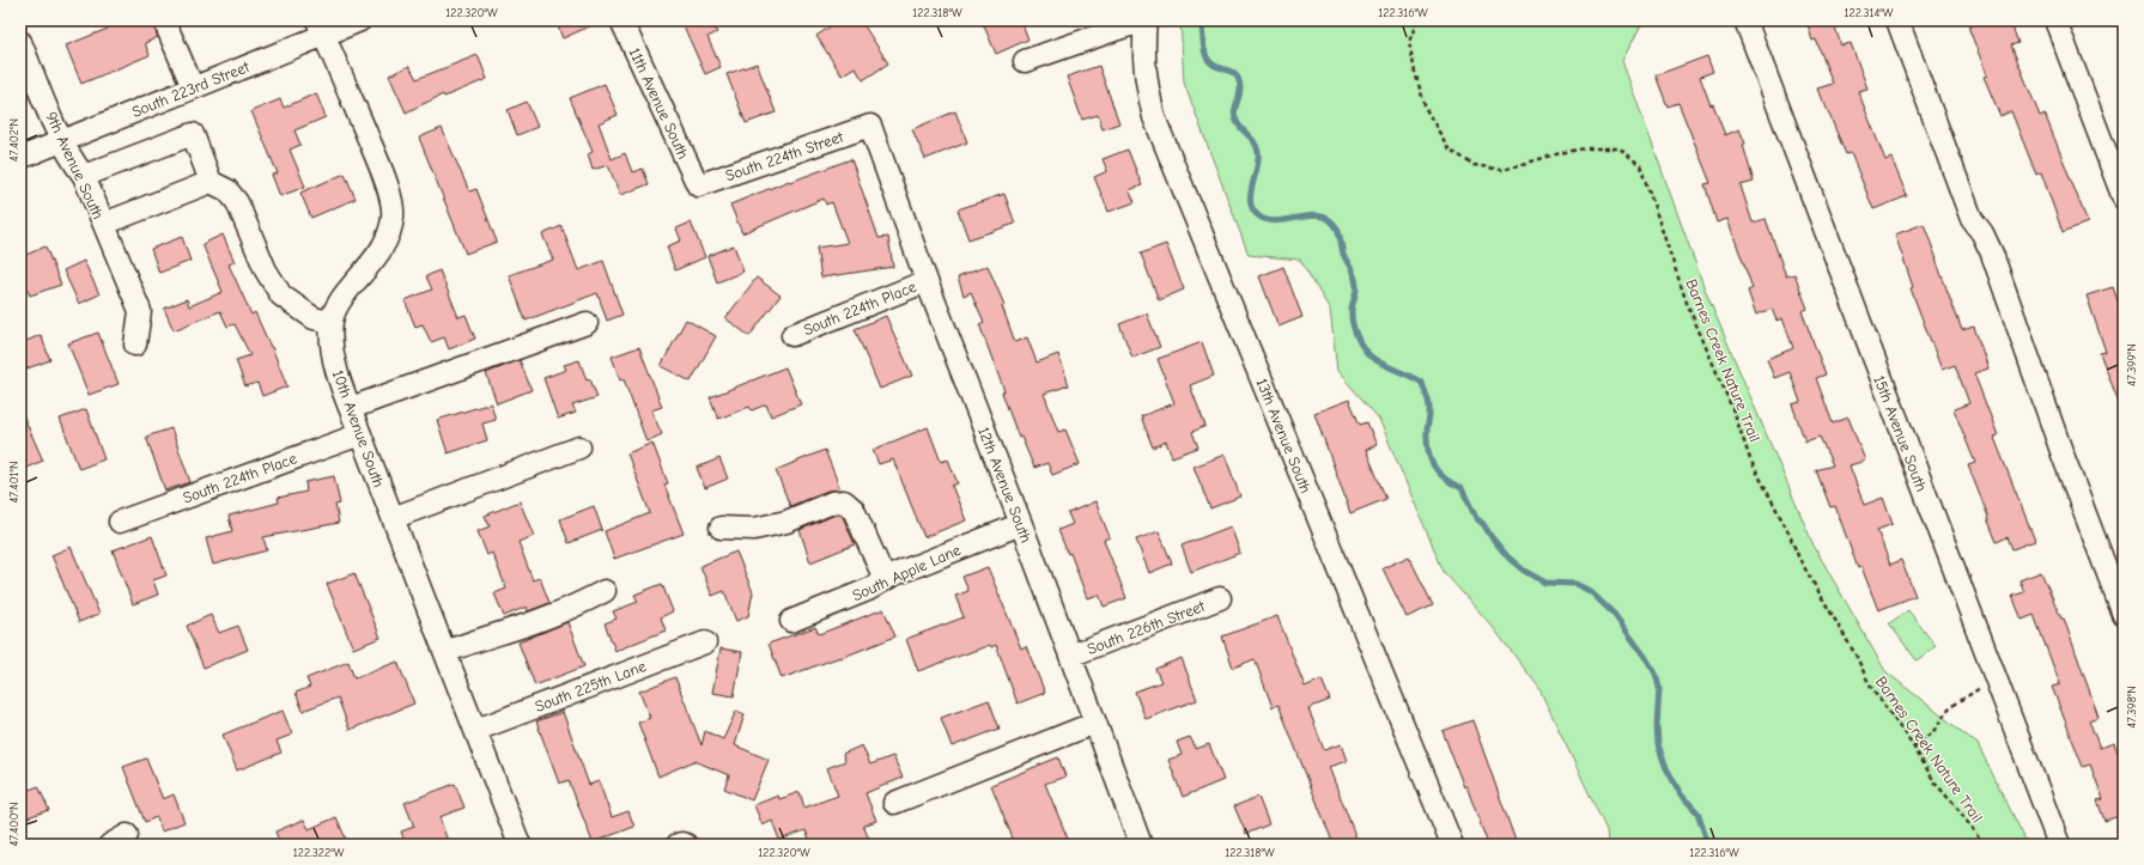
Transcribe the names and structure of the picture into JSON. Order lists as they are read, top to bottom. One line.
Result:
{"streets":{"street":["South 223rd Street","11th Avenue South","South 224th Street","9th Avenue South","South 224th Place","10th Avenue South","15th Avenue South","13th Avenue South","12th Avenue South","South Apple Lane","South 226th Street","South 225th Lane"],"path":["Barnes Creek Nature Trail"]},"crossings":[["South 223rd Street","9th Avenue South"],["11th Avenue South","South 224th Street"],["South 224th Street","12th Avenue South"],["South 224th Place","10th Avenue South"],["South 224th Place","12th Avenue South"],["10th Avenue South","South 225th Lane"],["12th Avenue South","South Apple Lane"],["12th Avenue South","South 226th Street"]],"coordinates":["122.320°W","122.318°W","122.316°W","122.314°W","47.402°N","47.399°N","47.401°N","47.398°N","47.400°N","122.322°W"]}
